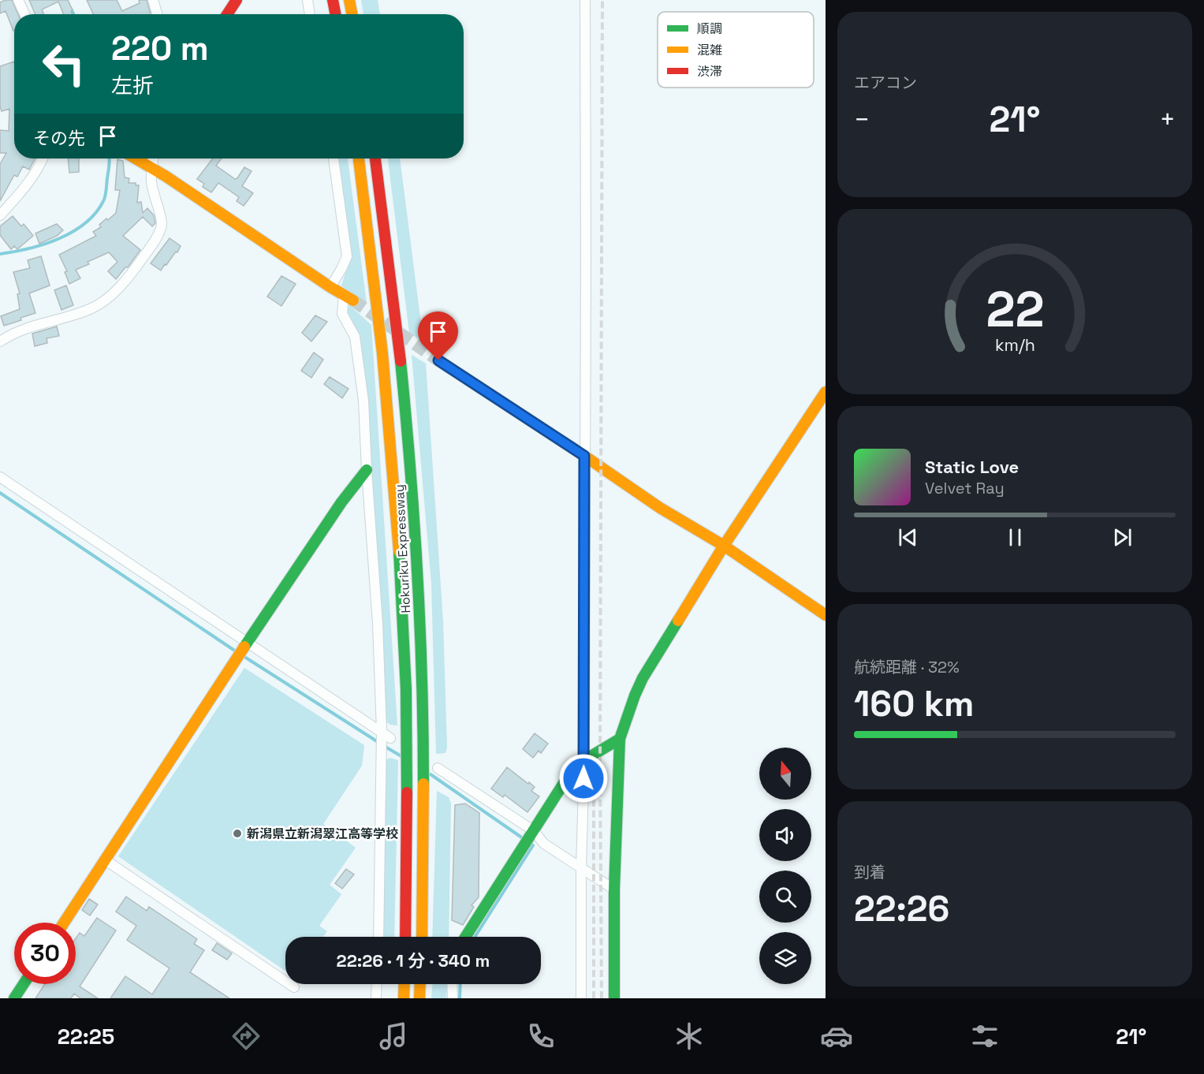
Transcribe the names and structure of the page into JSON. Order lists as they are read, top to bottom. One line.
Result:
{"streets":{"main road":["Hokuriku Expressway"]},"places":["新潟県立新潟翠江高等学校"],"legend":["順調","混雑","渋滞"],"north":"top","page":{"tile":["エアコン",["航続距離 · 32%","160 km"],["到着","22:26"]],"turn":["220 m","左折"],"heat":["−","21°","+"],"then":"その先","song":["Static Love","Velvet Ray"],"limit":"30","trip":"22:26 · 1 分 · 340 m","tabs":["22:25","21°"],"gauge":["22","km/h"]}}
